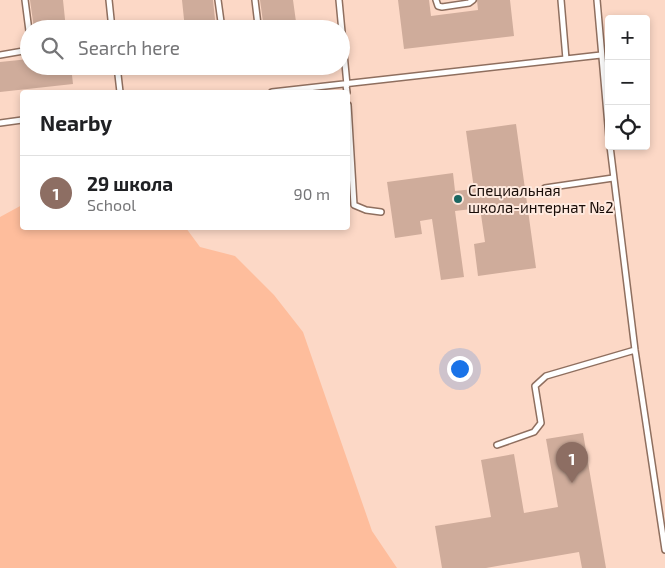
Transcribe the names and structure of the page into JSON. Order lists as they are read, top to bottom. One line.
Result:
{"places":["Специальная школа-интернат №2"],"page":{"map_buttons":["+","−"],"search":"Search here","heading":"Nearby","list":[{"mark":"1","name":"29 школа","note":"School","value":"90 m"}],"pins":"1"}}
